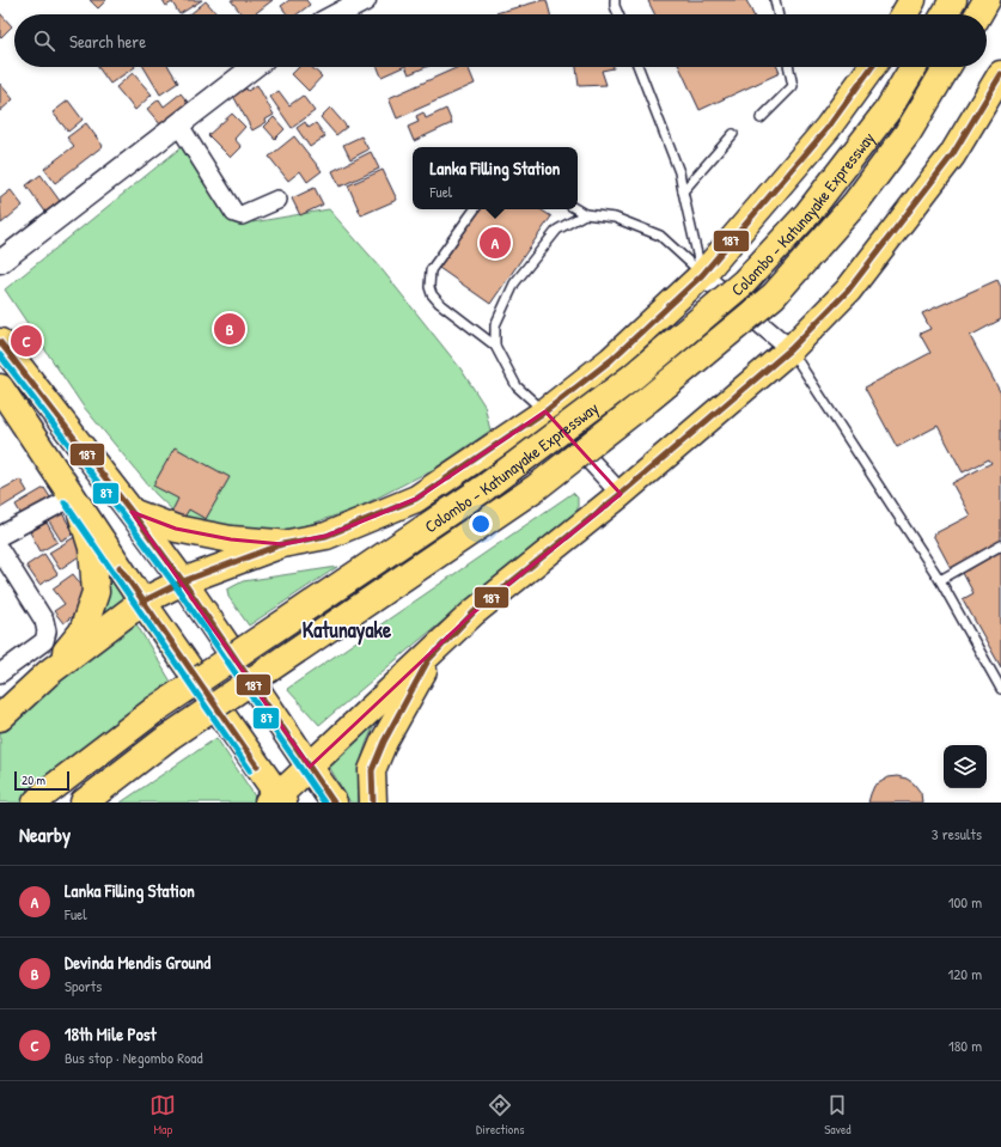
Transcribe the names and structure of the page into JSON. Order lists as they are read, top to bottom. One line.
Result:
{"streets":{"main road":["Colombo - Katunayake Expressway"]},"districts":["Katunayake"],"lines":["transit line 187","transit line 87"],"scale_bar":"20 m","page":{"search":"Search here","popup":["Lanka Filling Station","Fuel"],"pins":["A","B","C"],"scale":"20 m","heading":["Nearby","3 results"],"list":[{"mark":"A","name":"Lanka Filling Station","note":"Fuel","value":"100 m"},{"mark":"B","name":"Devinda Mendis Ground","note":"Sports","value":"120 m"},{"mark":"C","name":"18th Mile Post","note":"Bus stop · Negombo Road","value":"180 m"}],"nav":["Map","Directions","Saved"]}}
